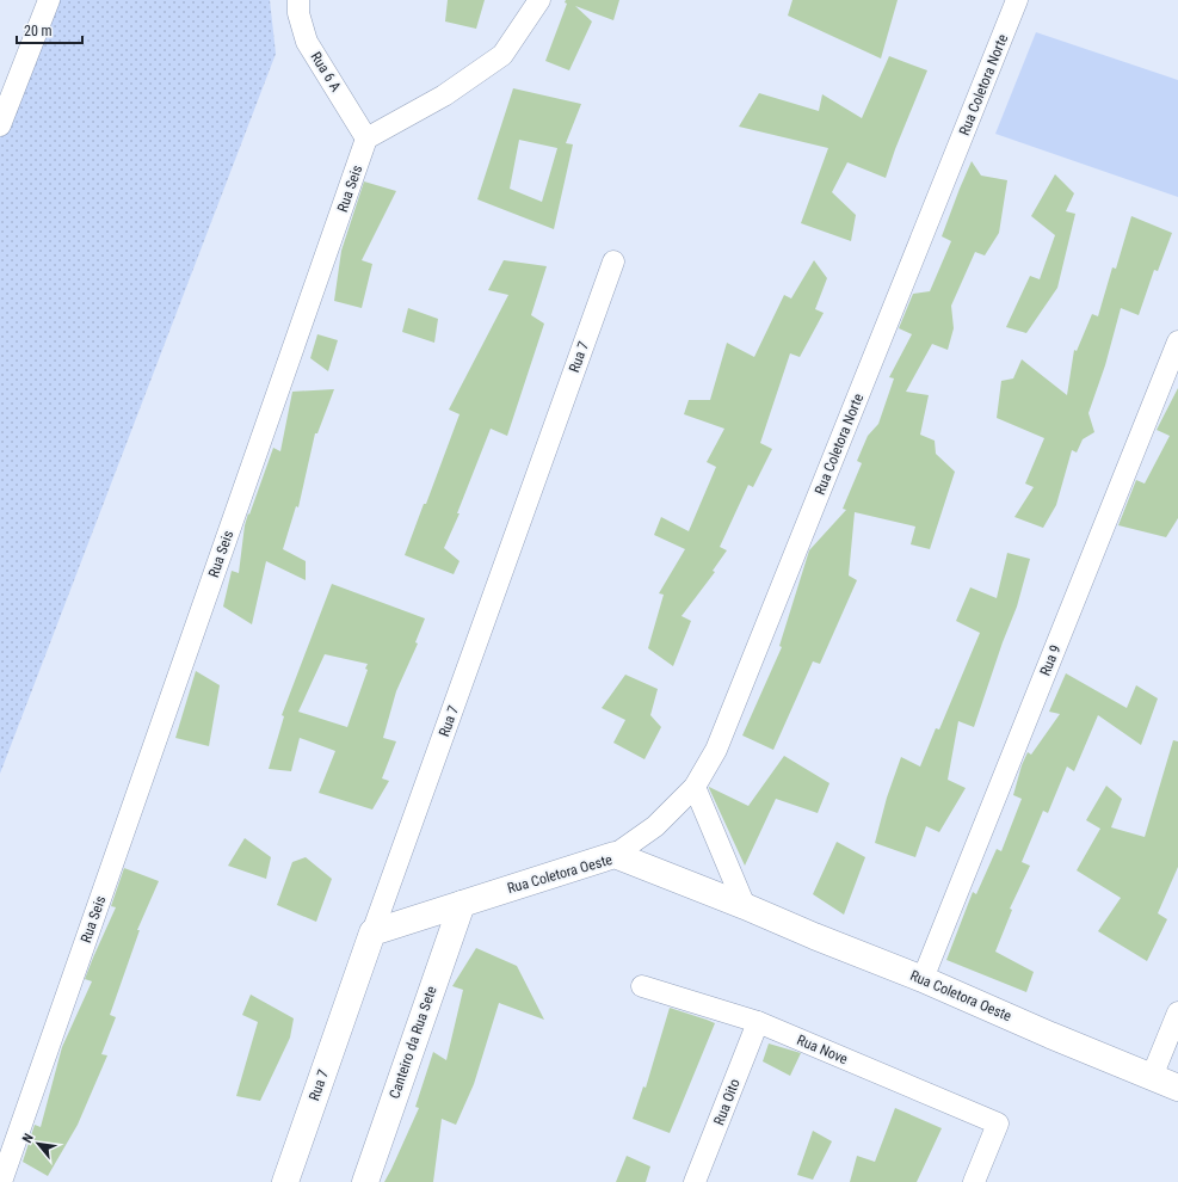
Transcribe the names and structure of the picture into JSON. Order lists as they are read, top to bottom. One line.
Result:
{"streets":{"street":["Rua 6 A","Rua Coletora Norte","Rua Seis","Rua 7","Rua 9","Rua Coletora Oeste","Canteiro da Rua Sete","Rua Nove","Rua Oito"]},"crossings":[["Rua 6 A","Rua Seis"],["Rua Coletora Norte","Rua Coletora Oeste"],["Rua 7","Rua Coletora Oeste"],["Rua 9","Rua Coletora Oeste"],["Rua Coletora Oeste","Canteiro da Rua Sete"],["Rua Nove","Rua Oito"]],"scale_bar":"20 m","north":"top left"}
